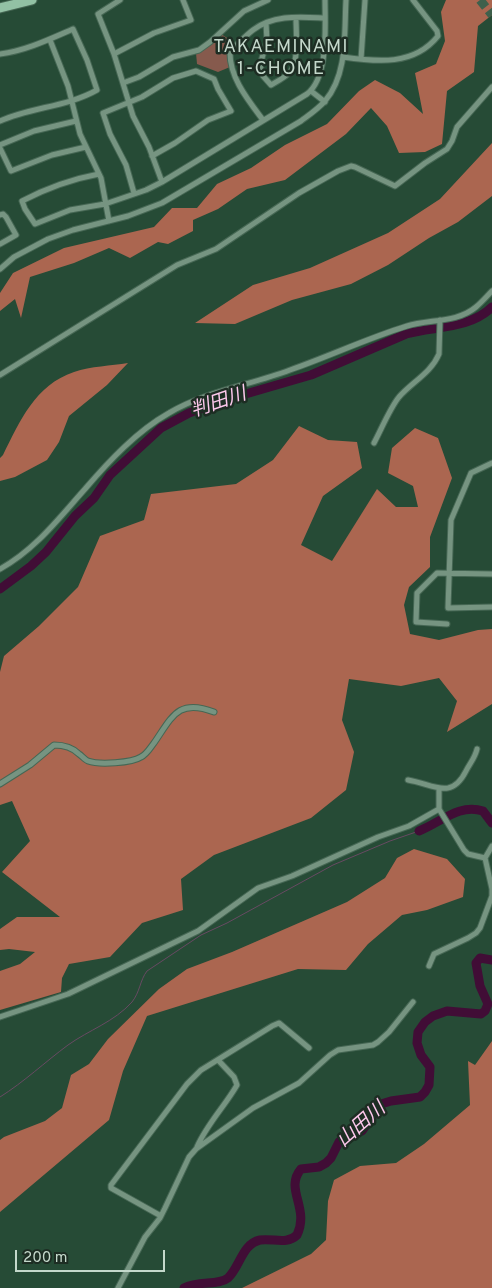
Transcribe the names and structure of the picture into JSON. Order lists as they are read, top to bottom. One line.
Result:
{"districts":["TAKAEMINAMI 1-CHOME"],"water":["判田川","山田川"],"scale_bar":"200 m"}
